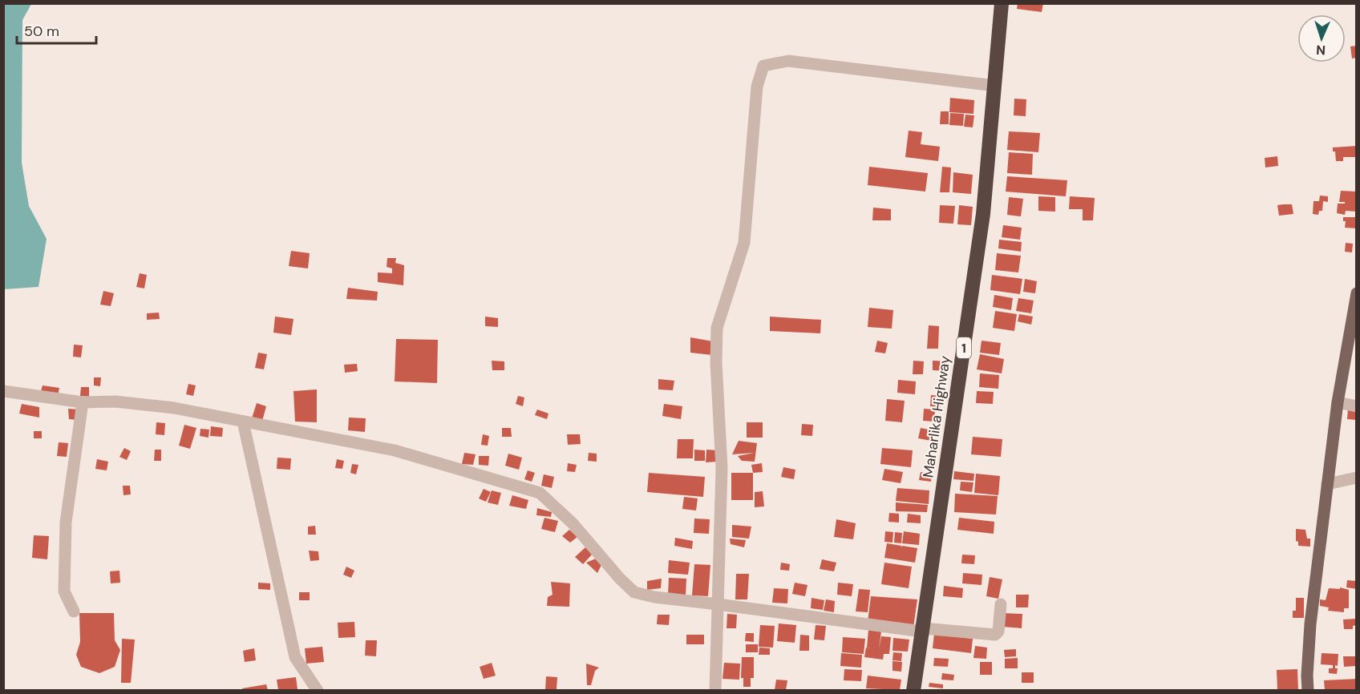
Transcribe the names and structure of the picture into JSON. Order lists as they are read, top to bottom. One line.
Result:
{"streets":{"highway":["1","Maharlika Highway"]},"scale_bar":"50 m","north":"bottom"}
